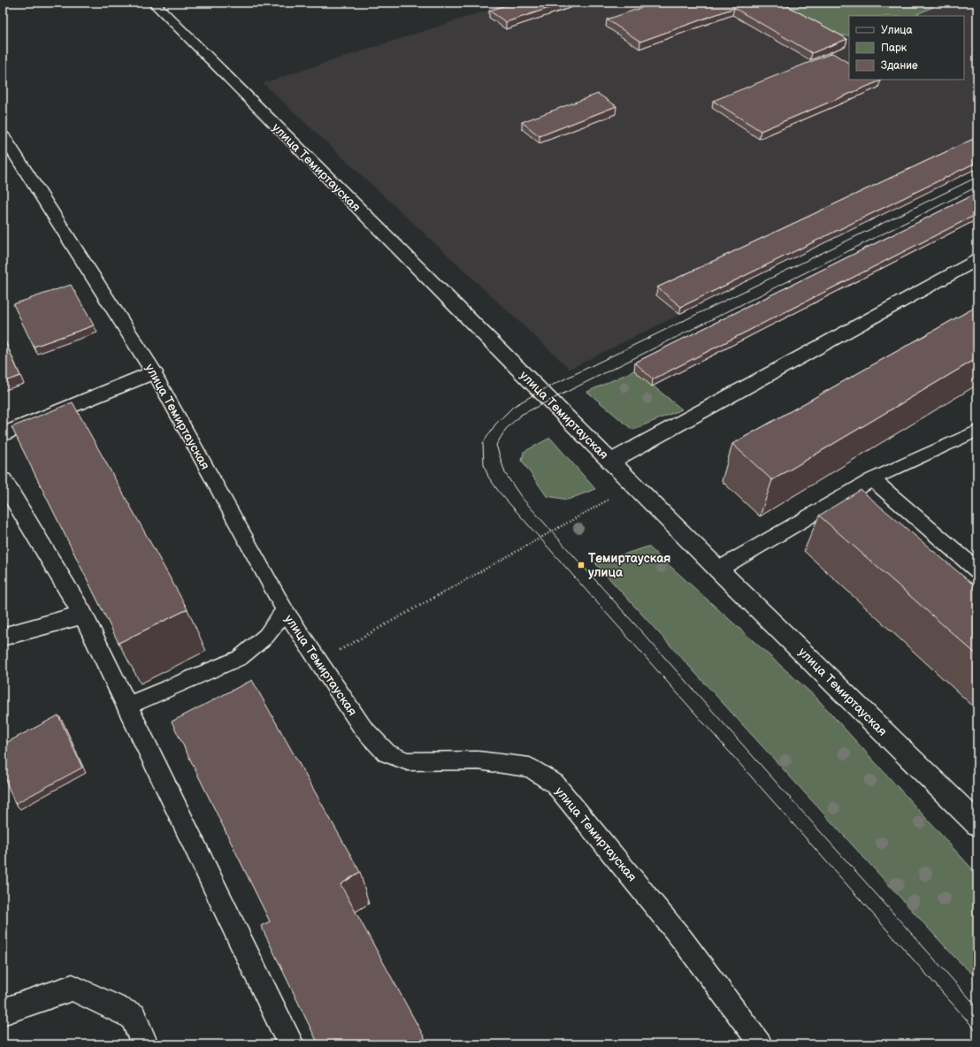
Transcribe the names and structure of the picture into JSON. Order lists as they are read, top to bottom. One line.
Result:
{"streets":{"street":["улица Темиртауская"]},"places":{"transit":["Темиртауская улица"]},"legend":["Улица","Парк","Здание"]}
